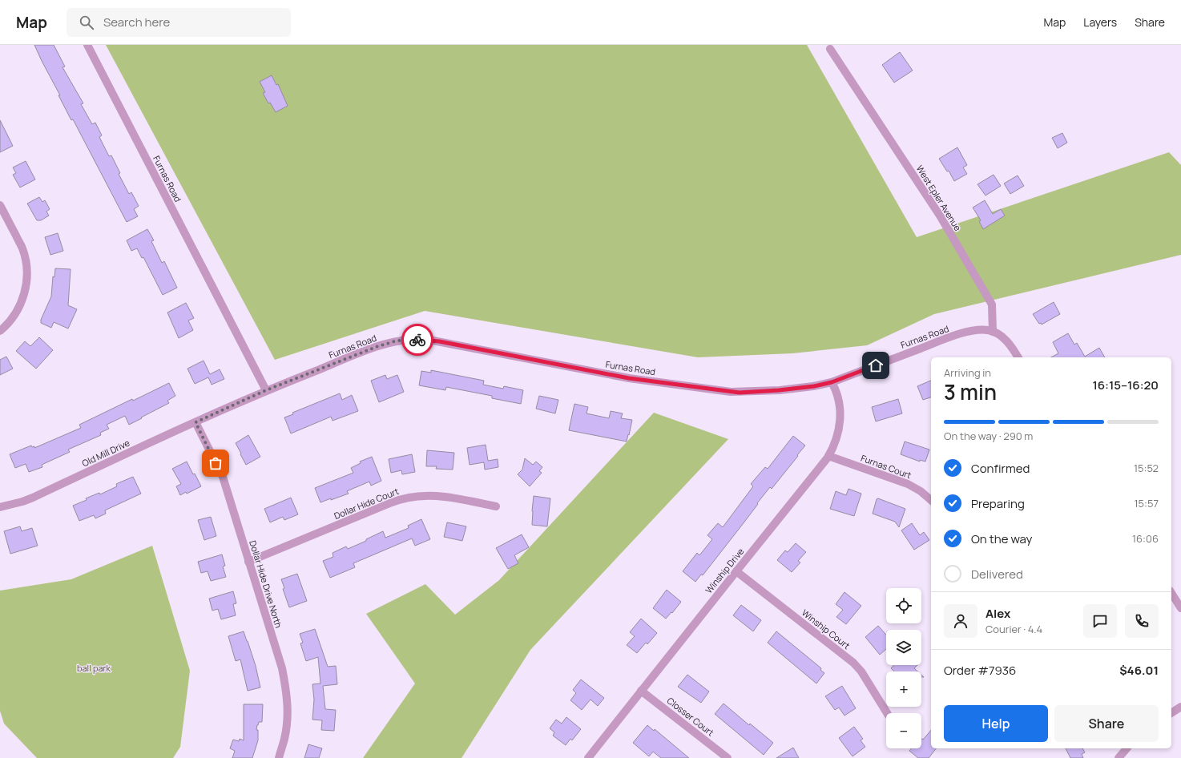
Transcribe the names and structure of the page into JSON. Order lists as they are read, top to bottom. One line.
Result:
{"streets":{"street":["Furnas Road","West Epler Avenue","Old Mill Drive","Furnas Court","Dollar Hide Court","Winship Drive","Dollar Hide Drive North","Winship Court","Closser Court"]},"crossings":[["Furnas Road","West Epler Avenue"],["Furnas Road","Old Mill Drive"],["Furnas Road","Winship Drive"],["Old Mill Drive","Dollar Hide Drive North"],["Furnas Court","Winship Drive"],["Dollar Hide Court","Dollar Hide Drive North"],["Winship Drive","Winship Court"],["Winship Drive","Closser Court"]],"parks":["ball park"],"page":{"header":"Map","search":"Search here","nav":["Map","Layers","Share"],"heading":["3 min","Arriving in","16:15–16:20"],"panel":["Alex","Courier · 4.4","Order #7936","$46.01"],"bar":"On the way · 290 m","list":[["Confirmed","15:52"],["Preparing","15:57"],["On the way","16:06"],"Delivered"],"map_buttons":["+","−"],"buttons":["Help","Share"]}}
